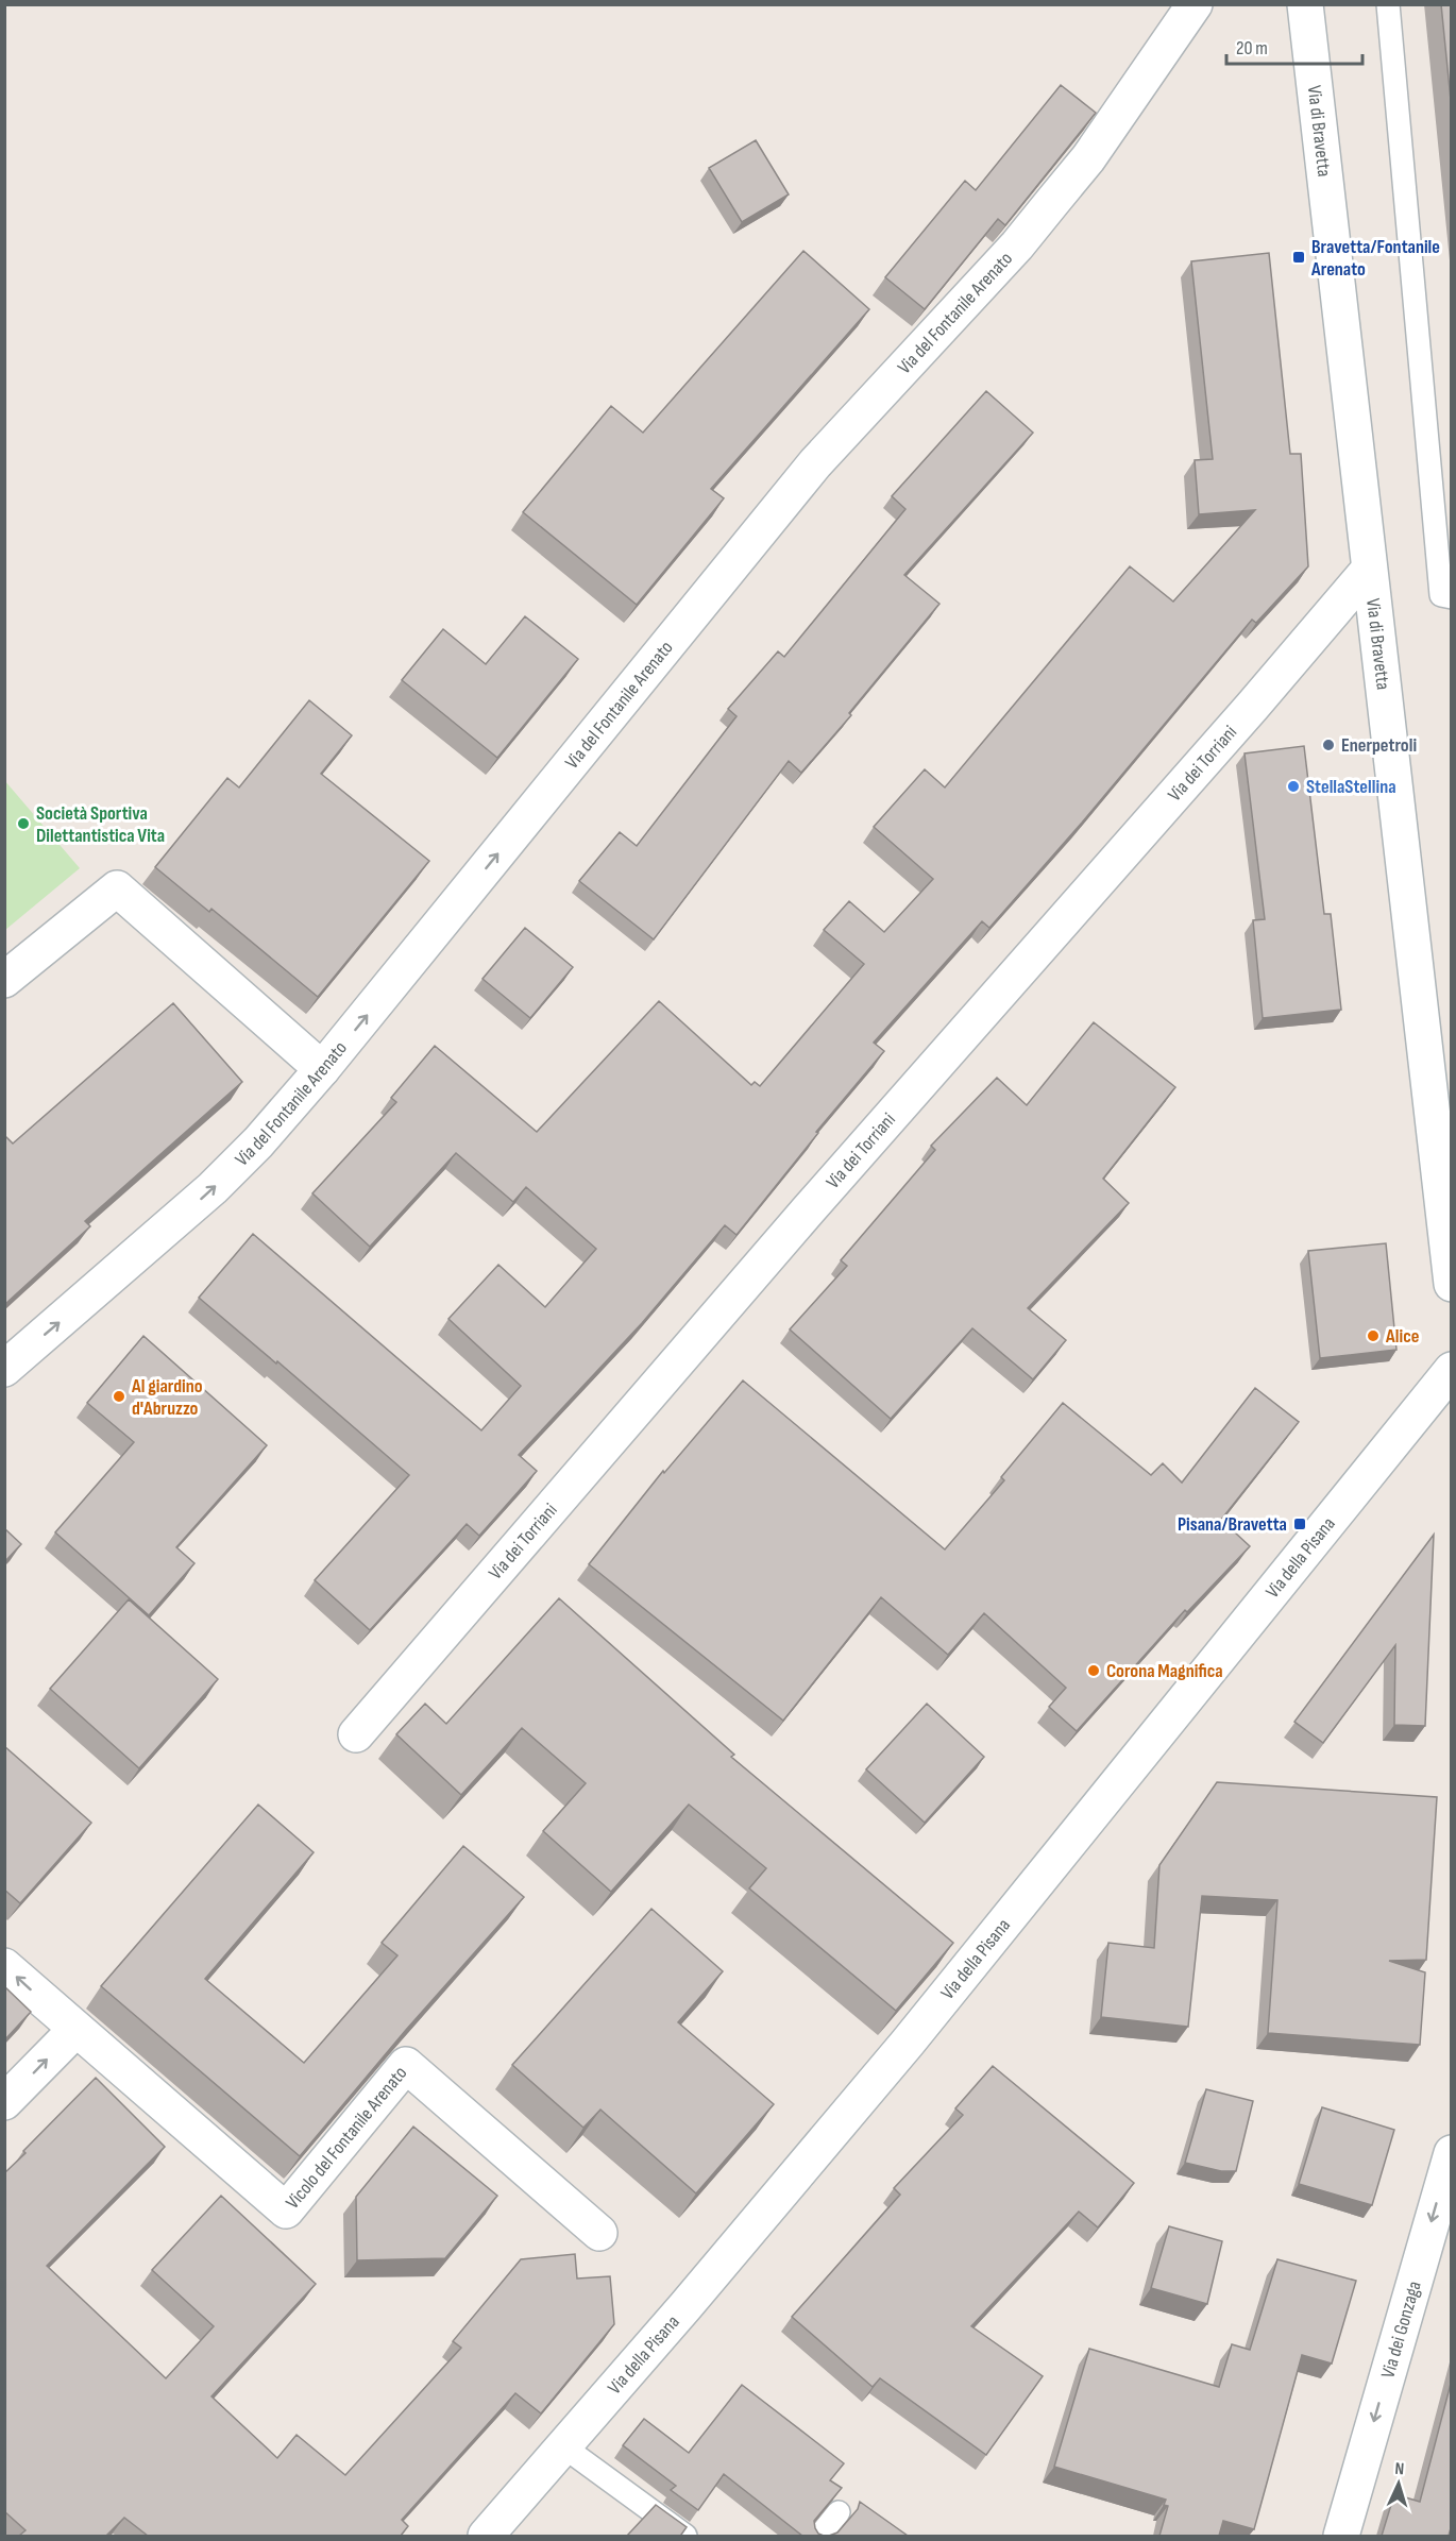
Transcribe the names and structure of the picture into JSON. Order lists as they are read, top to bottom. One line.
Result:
{"streets":{"street":["Via di Bravetta","Via del Fontanile Arenato","Via dei Torriani","Via della Pisana","Vicolo del Fontanile Arenato","Via dei Gonzaga"]},"crossings":[["Via di Bravetta","Via dei Torriani"]],"one_way":["Via del Fontanile Arenato","Via dei Gonzaga"],"places":{"transit":["Bravetta/Fontanile Arenato","Pisana/Bravetta"],"other":["Enerpetroli","StellaStellina","Società Sportiva Dilettantistica Vita","Alice","Al giardino d'Abruzzo","Corona Magnifica"]},"scale_bar":"20 m","north":"top"}
